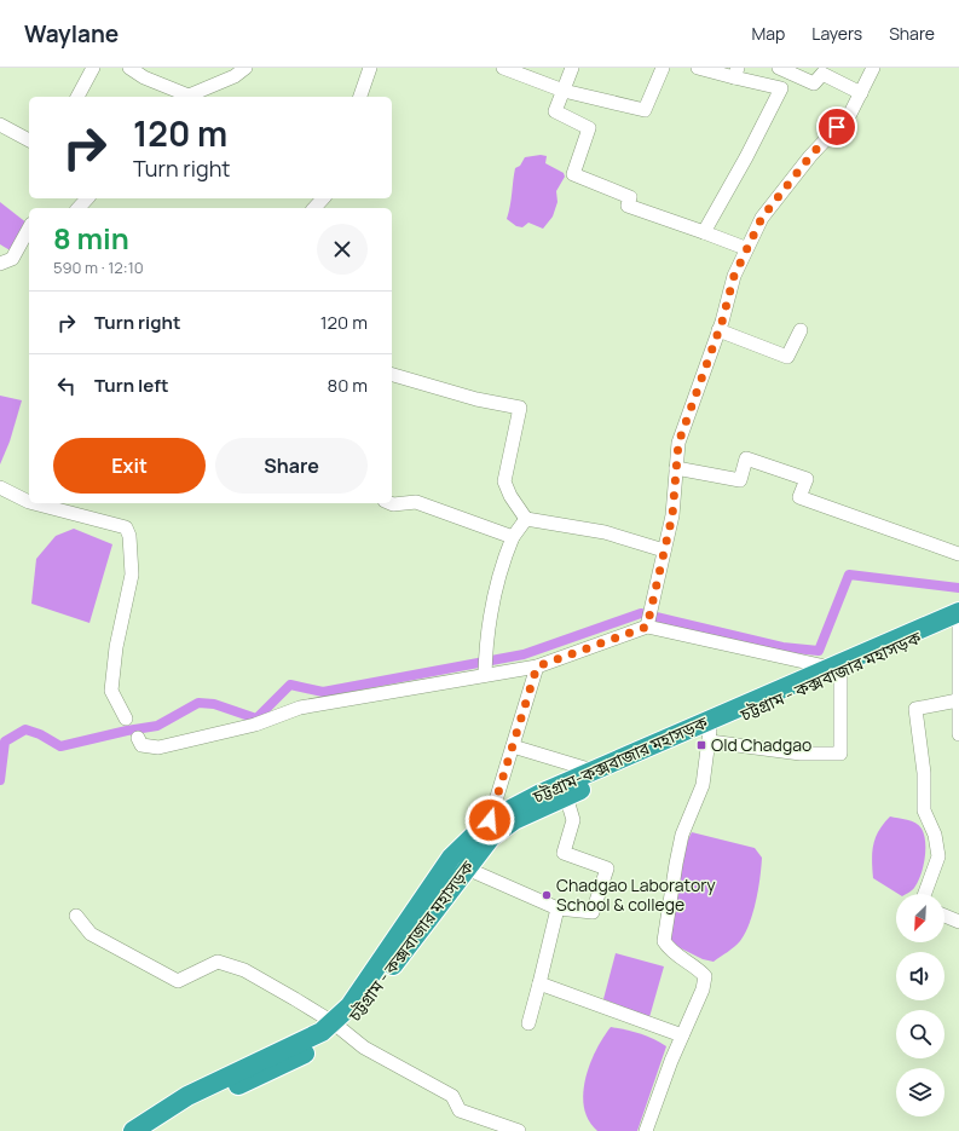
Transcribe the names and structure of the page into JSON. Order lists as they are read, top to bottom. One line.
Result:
{"streets":{"highway":["চট্টগ্রাম - কক্সবাজার মহাসড়ক","চট্টগ্রাম-কক্সবাজার মহাসড়ক"]},"crossings":[["চট্টগ্রাম - কক্সবাজার মহাসড়ক","চট্টগ্রাম-কক্সবাজার মহাসড়ক"]],"places":{"transit":["Old Chadgao"],"other":["Chadgao Laboratory School & college"]},"north":"bottom left","page":{"header":"Waylane","nav":["Map","Layers","Share"],"turn":["120 m","Turn right"],"heading":["8 min","590 m · 12:10"],"list":[{"name":"Turn right","value":"120 m"},{"name":"Turn left","value":"80 m"}],"buttons":["Exit","Share"]}}
